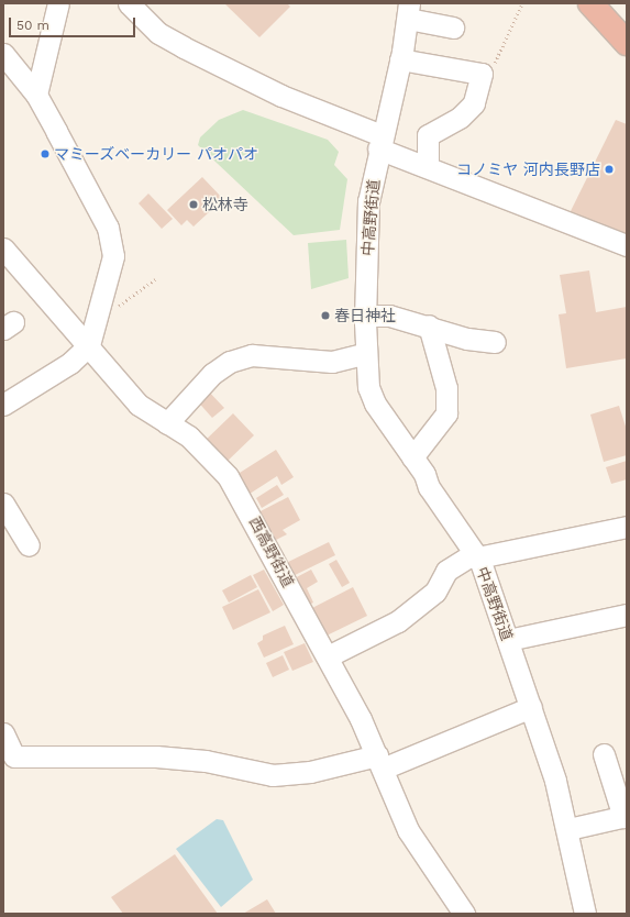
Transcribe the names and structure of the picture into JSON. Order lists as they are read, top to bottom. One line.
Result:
{"streets":{"street":["中高野街道","西高野街道"]},"places":["マミーズベーカリー パオパオ","コノミヤ 河内長野店","松林寺","春日神社"],"scale_bar":"50 m"}
